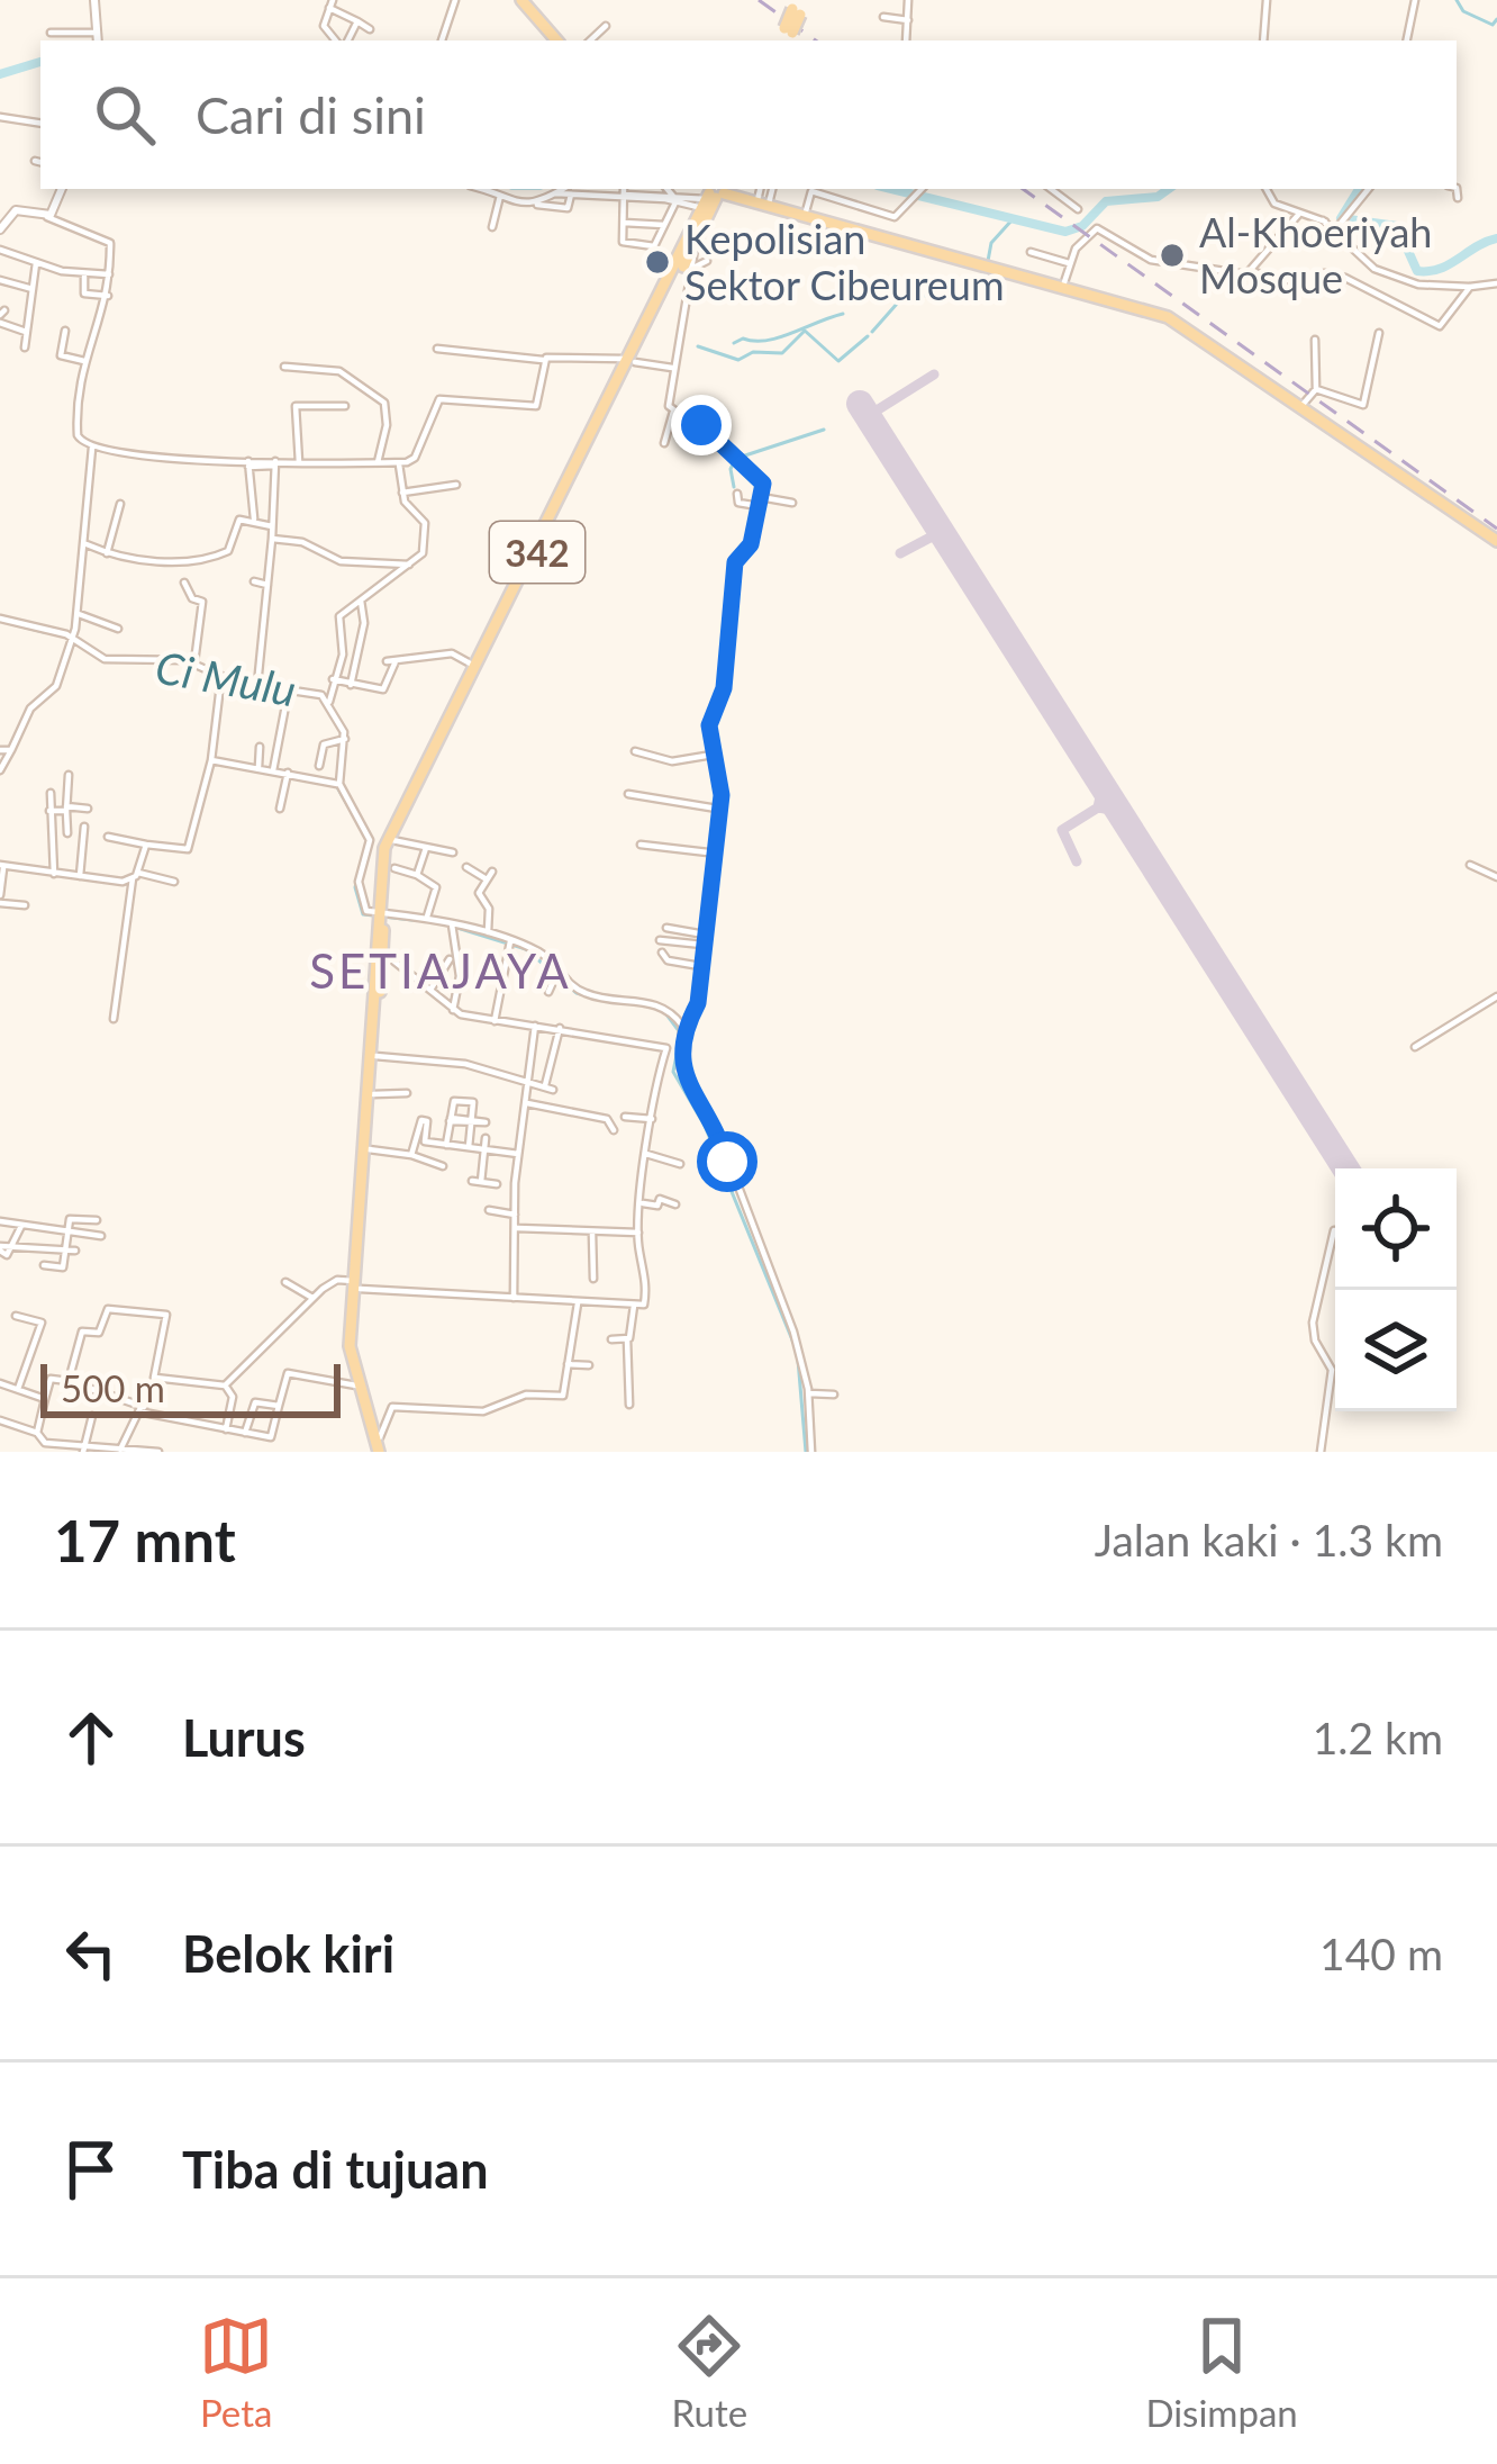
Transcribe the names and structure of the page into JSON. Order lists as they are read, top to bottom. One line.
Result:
{"streets":{"main road":["342"]},"districts":["SETIAJAYA"],"water":["Ci Mulu"],"places":["Al-Khoeriyah Mosque","Kepolisian Sektor Cibeureum"],"scale_bar":"500 m","page":{"search":"Cari di sini","scale":"500 m","heading":["17 mnt","Jalan kaki · 1.3 km"],"list":[["Lurus","1.2 km"],["Belok kiri","140 m"],"Tiba di tujuan"],"nav":["Peta","Rute","Disimpan"]}}
